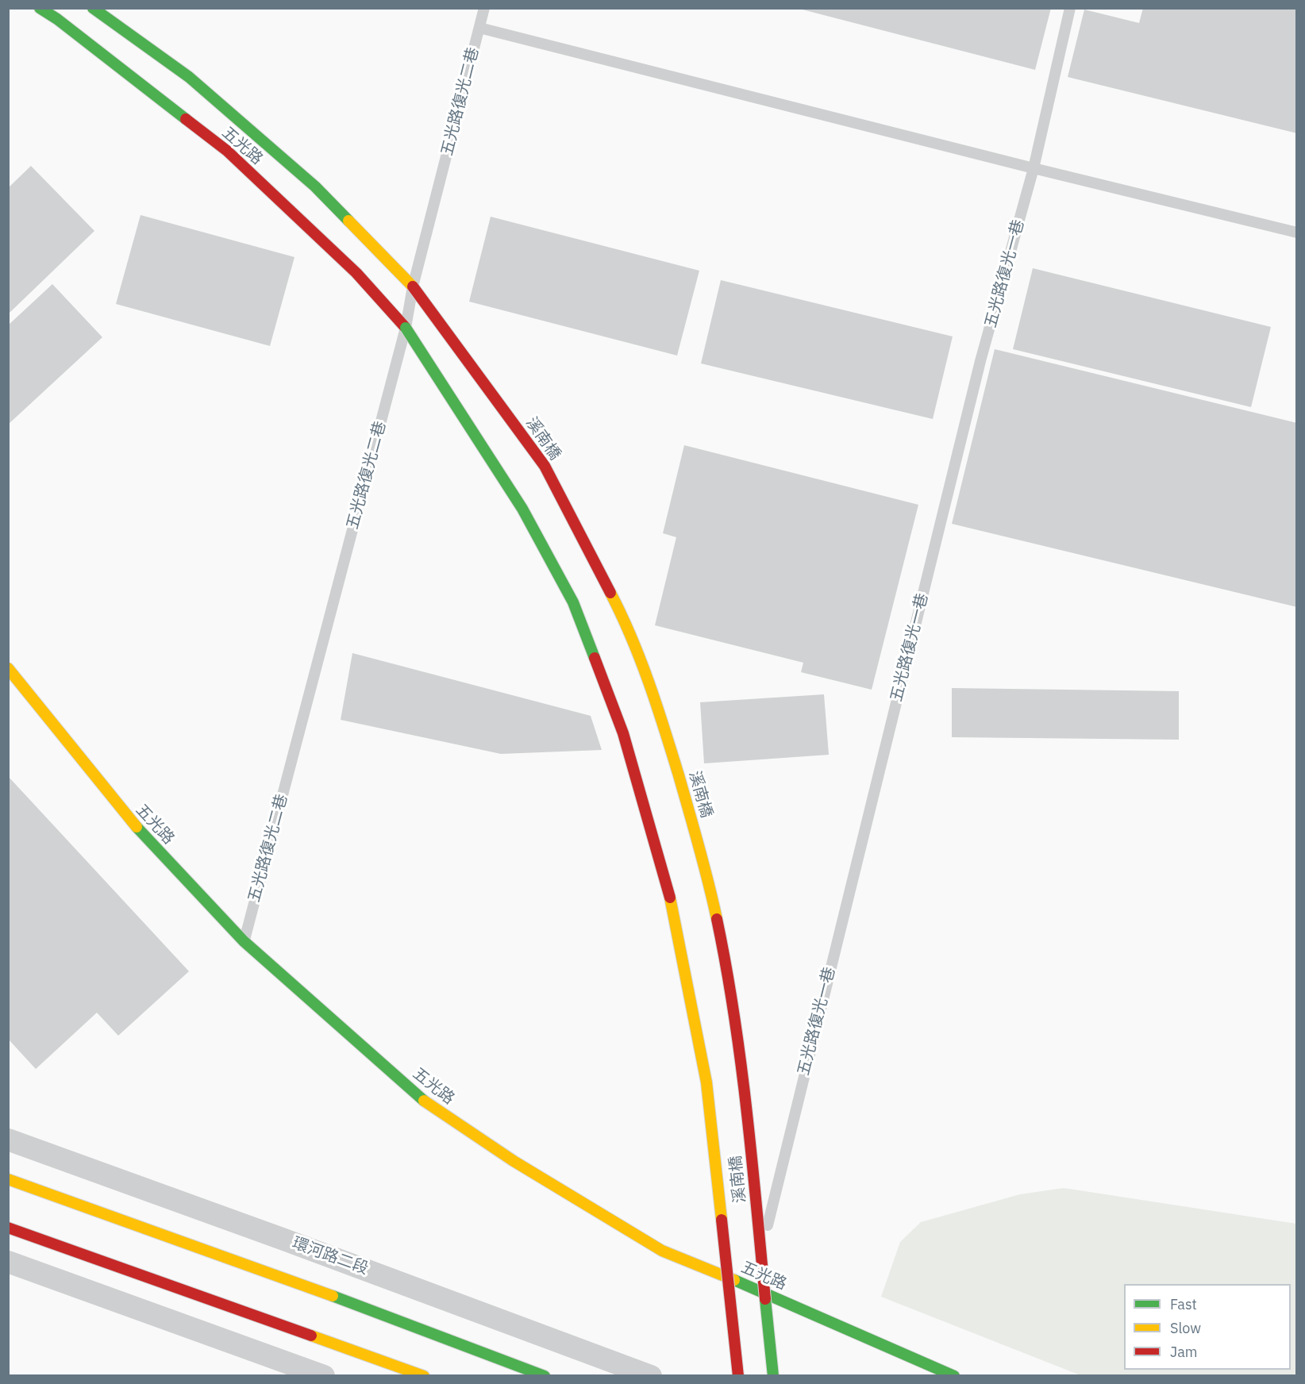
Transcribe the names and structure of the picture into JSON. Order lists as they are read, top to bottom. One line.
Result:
{"streets":{"main road":["五光路","溪南橋"],"street":["環河路二段"],"lane":["五光路復光二巷","五光路復光一巷"]},"crossings":[["五光路復光二巷","五光路"],["五光路復光二巷","溪南橋"],["五光路","五光路復光一巷"],["五光路","溪南橋"]],"legend":["Fast","Slow","Jam"]}
